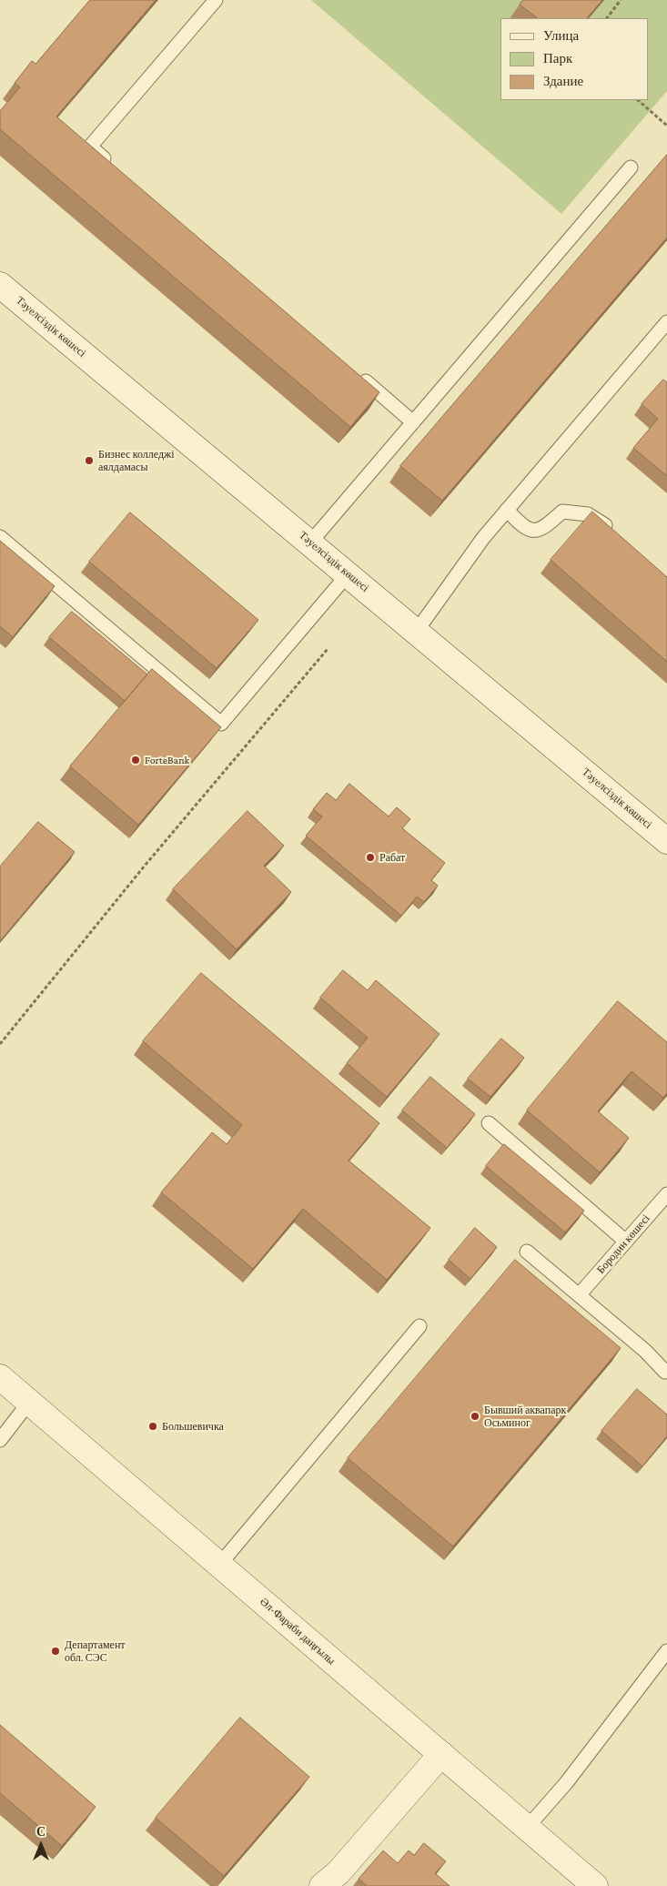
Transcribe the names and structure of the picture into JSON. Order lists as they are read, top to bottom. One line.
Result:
{"streets":{"main road":["Тәуелсіздік көшесі","Әл-Фараби даңғылы"],"lane":["Бородин көшесі"]},"places":["Бизнес колледжі аялдамасы","ForteBank","Рабат","Бывший аквапарк Осьминог","Большевичка","Департамент обл. СЭС"],"legend":["Улица","Парк","Здание"],"north":"top"}
